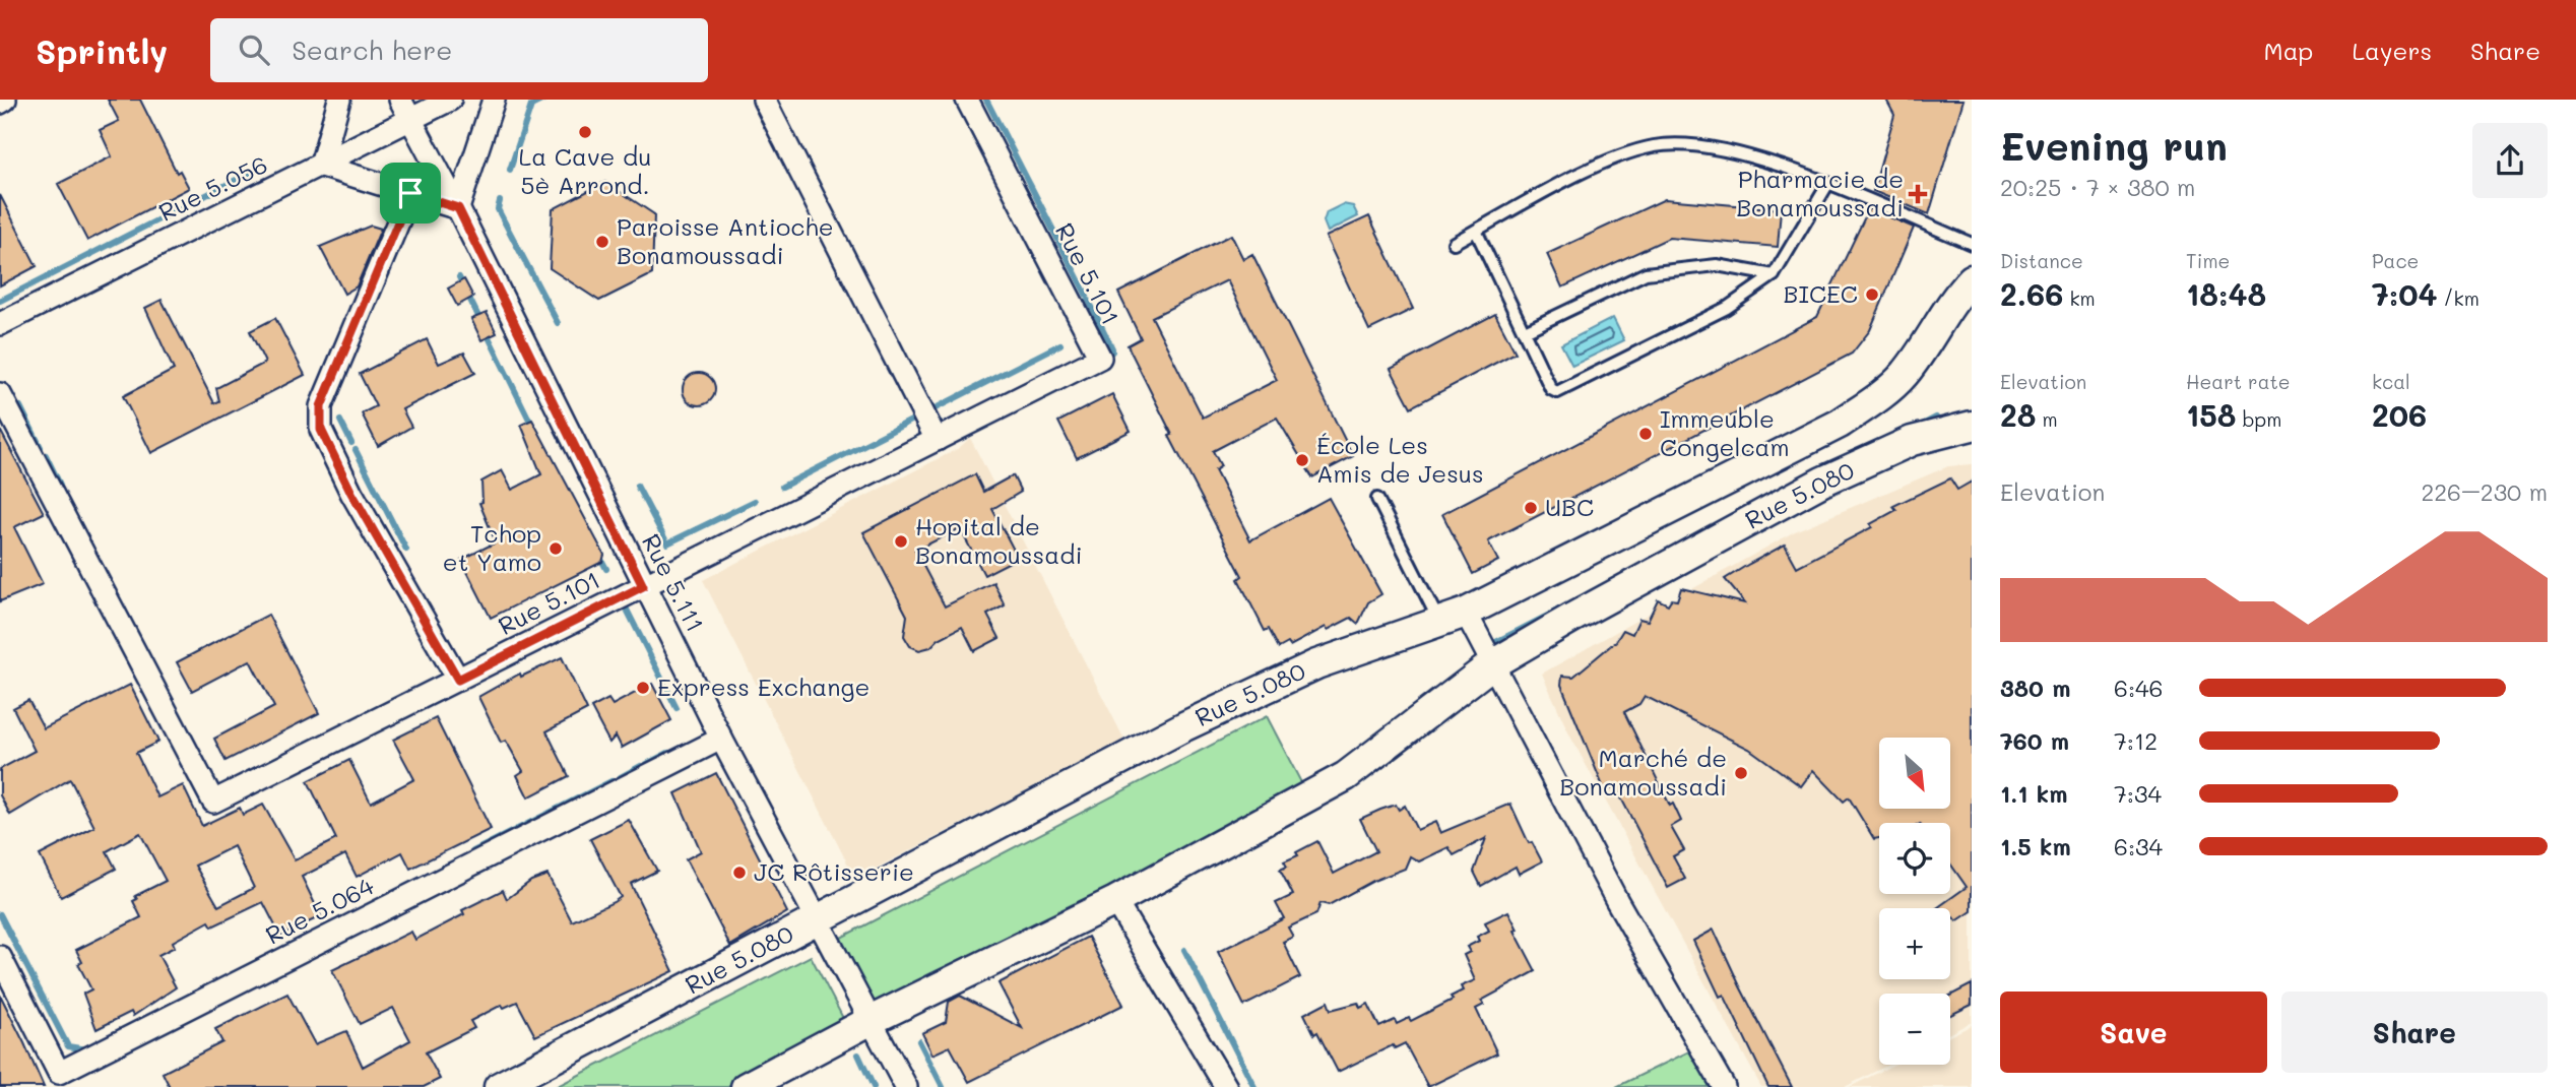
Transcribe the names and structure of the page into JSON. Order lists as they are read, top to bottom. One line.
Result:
{"streets":{"main road":["Rue 5.080"],"street":["Rue 5.056","Rue 5.101","Rue 5.111","Rue 5.064"]},"crossings":[["Rue 5.056","Rue 5.111"],["Rue 5.101","Rue 5.111"],["Rue 5.080","Rue 5.111"],["Rue 5.111","Rue 5.064"]],"places":{"other":["La Cave du 5è Arrond.","Paroisse Antioche Bonamoussadi","BICEC","Immeuble Congelcam","École Les Amis de Jesus","UBC","Hopital de Bonamoussadi","Tchop et Yamo","Express Exchange","Marché de Bonamoussadi","JC Rôtisserie"],"health":["Pharmacie de Bonamoussadi"]},"north":"bottom right","page":{"header":"Sprintly","search":"Search here","nav":["Map","Layers","Share"],"heading":["Evening run","20:25 · 7 × 380 m"],"stats":[["Distance","2.66 km"],["Time","18:48"],["Pace","7:04 /km"],["Elevation","28 m"],["Heart rate","158 bpm"],["kcal","206"]],"chart":["Elevation","226–230 m"],"list":[{"name":"380 m","note":"6:46"},{"name":"760 m","note":"7:12"},{"name":"1.1 km","note":"7:34"},{"name":"1.5 km","note":"6:34"}],"map_buttons":["+","−"],"buttons":["Save","Share"]}}
